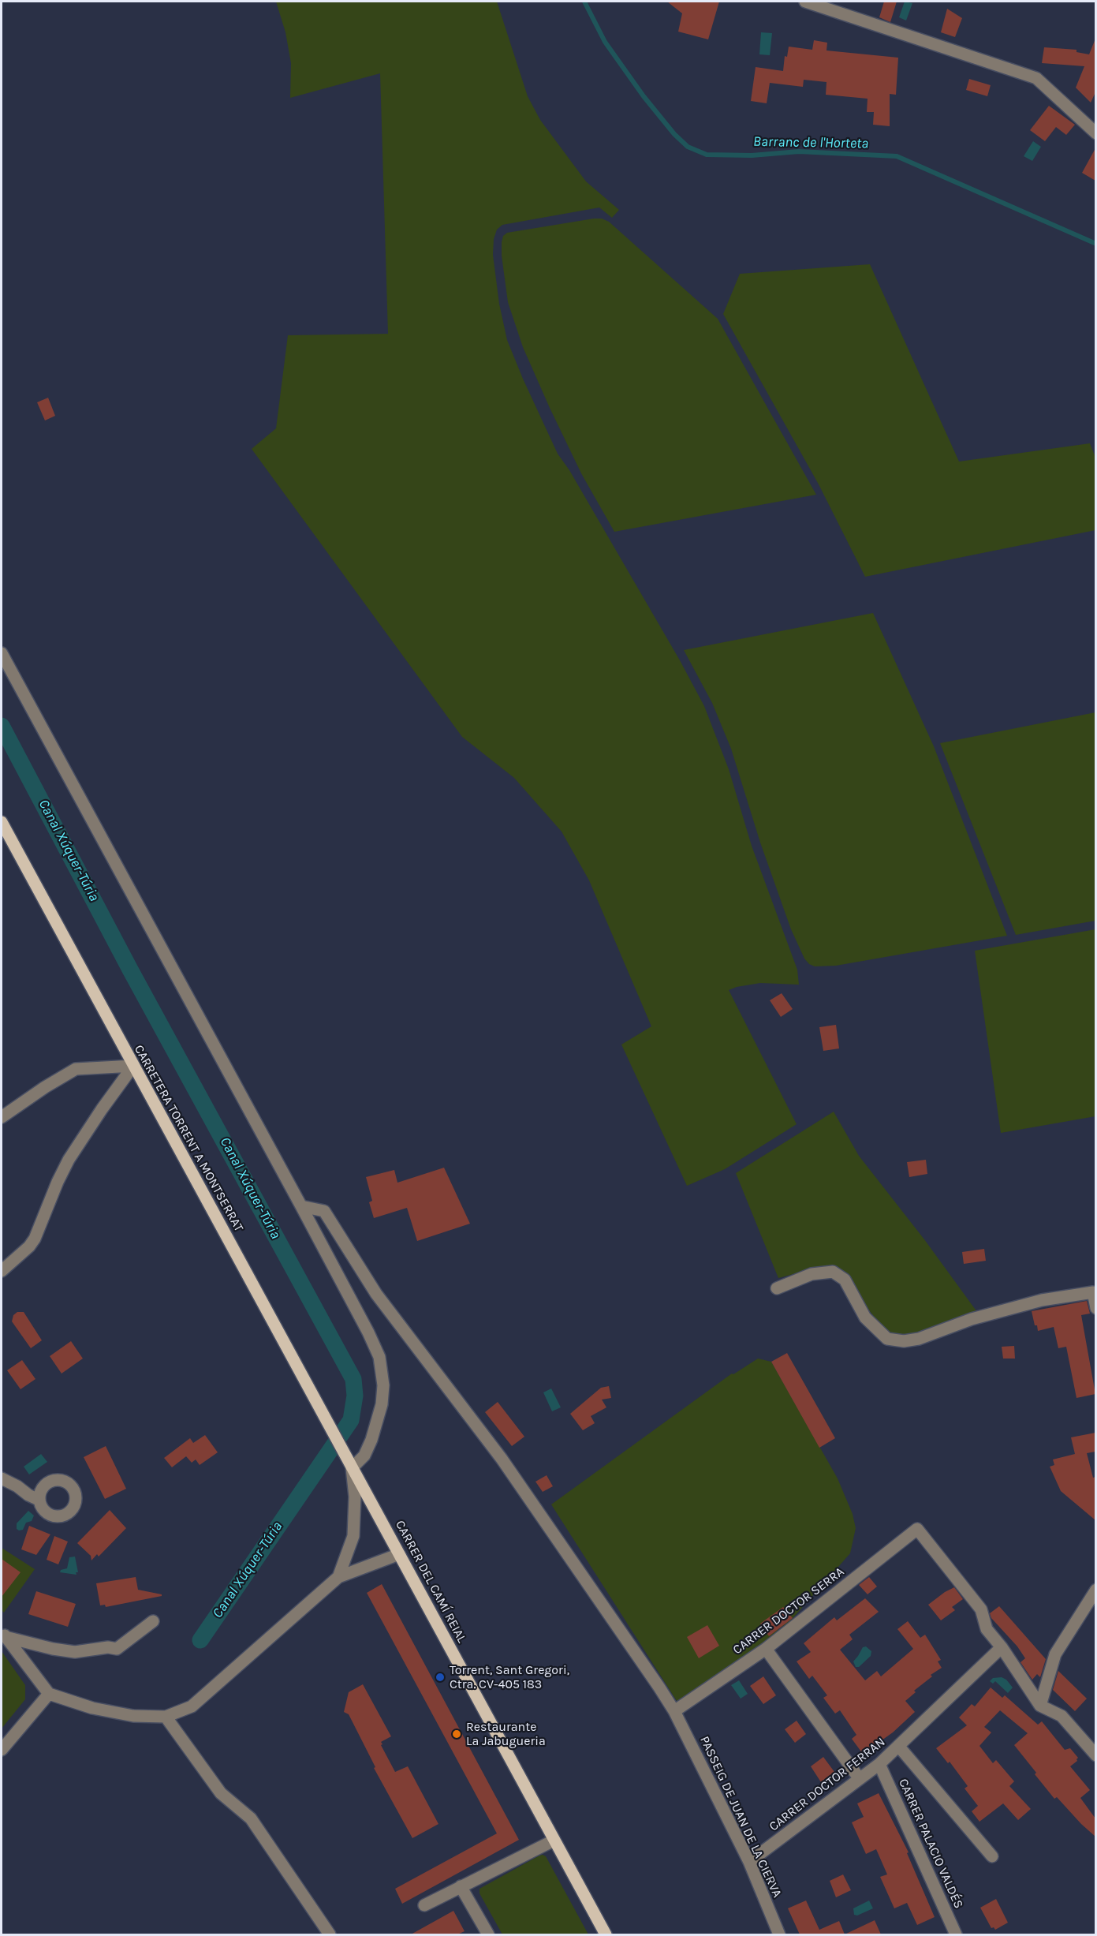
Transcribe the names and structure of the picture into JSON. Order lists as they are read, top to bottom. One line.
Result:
{"streets":{"main road":["CARRETERA TORRENT A MONTSERRAT","CARRER DEL CAMÍ REIAL"],"street":["CARRER DOCTOR SERRA","CARRER DOCTOR FERRAN","PASSEIG DE JUAN DE LA CIERVA","CARRER PALACIO VALDÉS"]},"crossings":[["CARRETERA TORRENT A MONTSERRAT","CARRER DEL CAMÍ REIAL"],["CARRER DOCTOR SERRA","CARRER DOCTOR FERRAN"],["CARRER DOCTOR SERRA","PASSEIG DE JUAN DE LA CIERVA"],["CARRER DOCTOR FERRAN","PASSEIG DE JUAN DE LA CIERVA"],["CARRER DOCTOR FERRAN","CARRER PALACIO VALDÉS"]],"water":["Barranc de l'Horteta","Canal Xúquer-Túria"],"places":["Torrent, Sant Gregori, Ctra. CV-405 183","Restaurante La Jabugueria"]}
